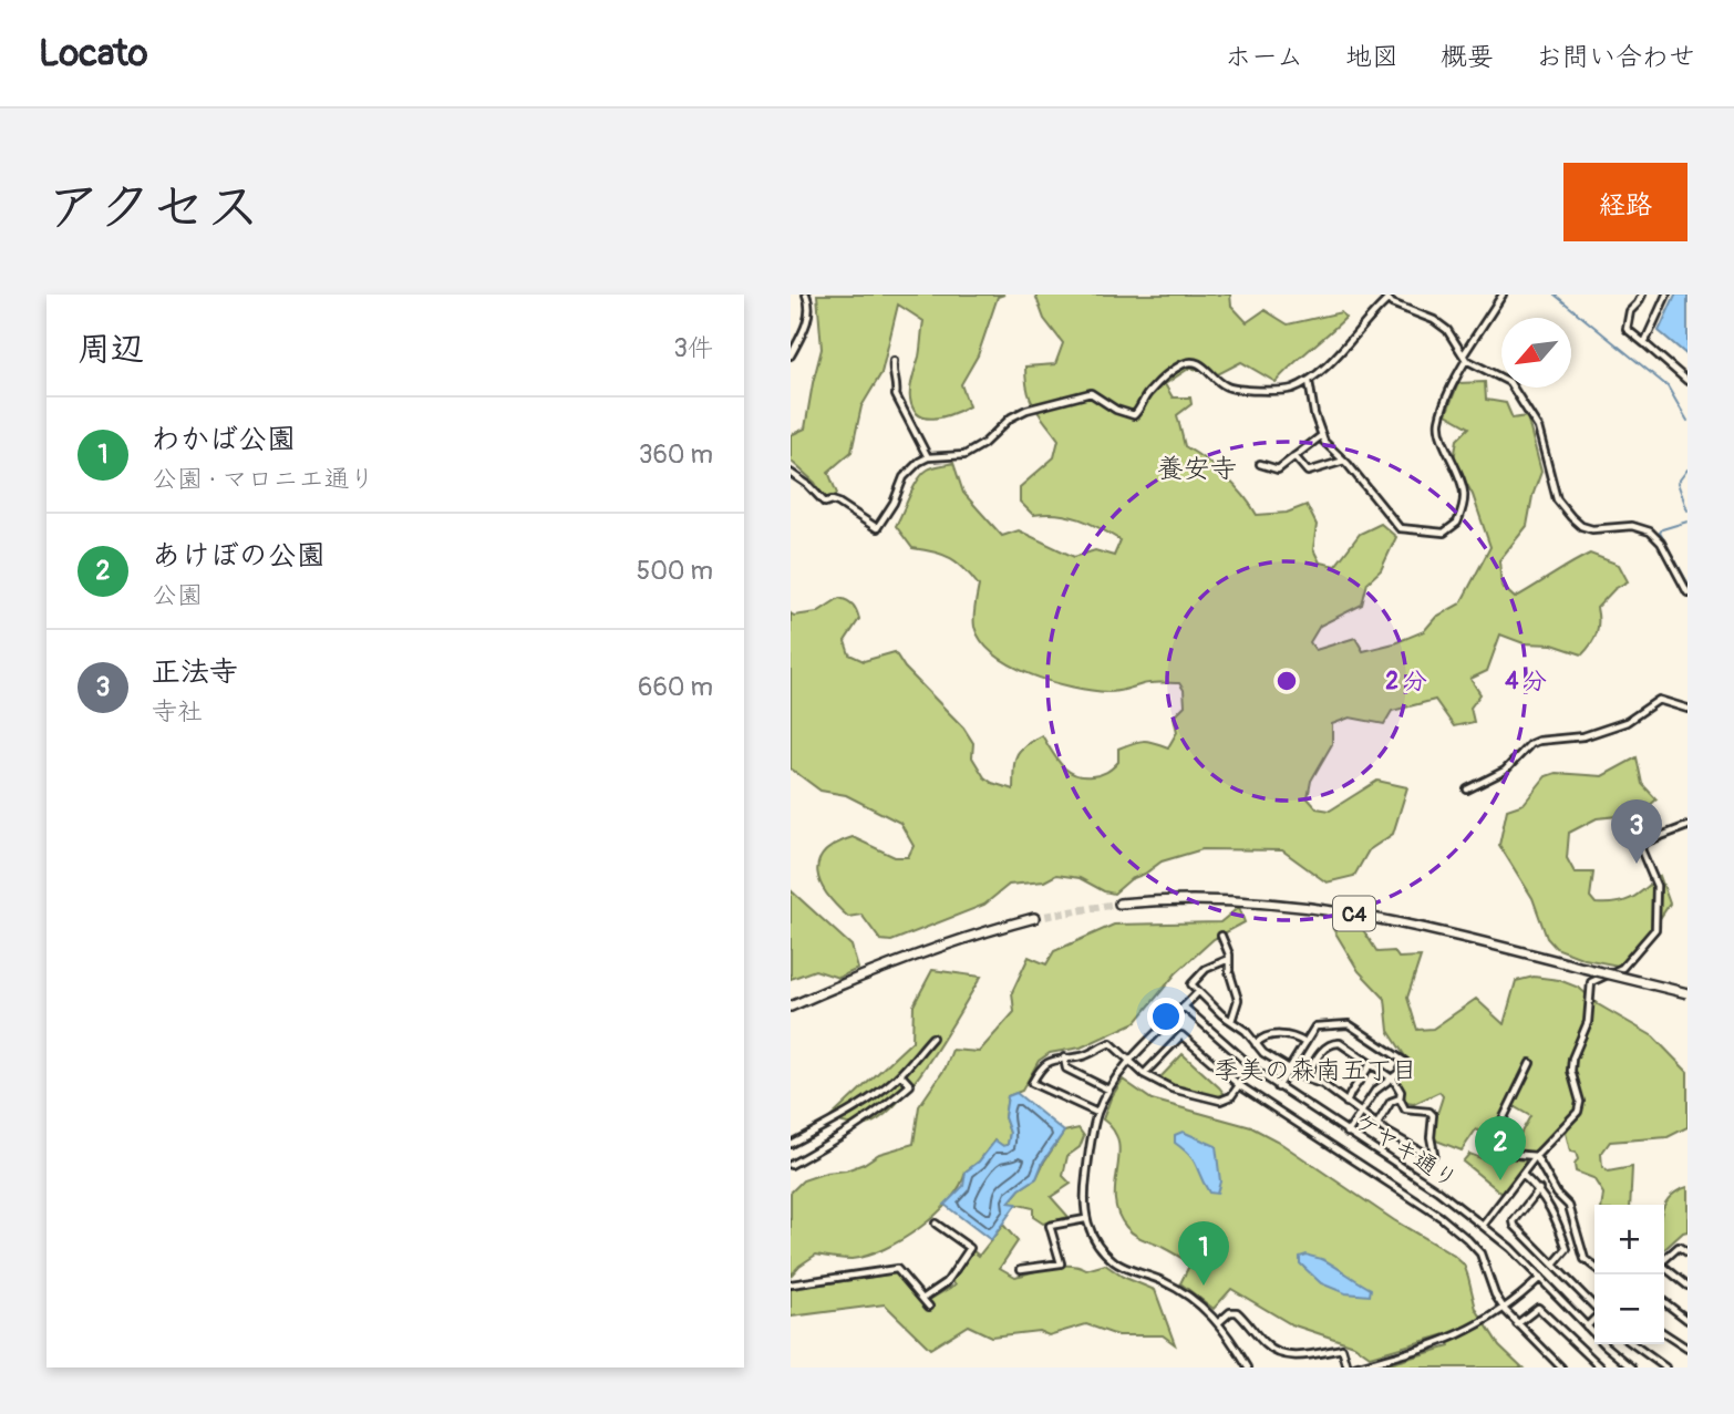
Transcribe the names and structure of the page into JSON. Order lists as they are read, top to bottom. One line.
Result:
{"streets":{"highway":["C4"],"street":["ケヤキ通り"]},"districts":["養安寺","季美の森南五丁目"],"north":"bottom left","page":{"header":"Locato","nav":["ホーム","地図","概要","お問い合わせ"],"title":"アクセス","buttons":"経路","heading":["周辺","3件"],"list":[{"mark":"1","name":"わかば公園","note":"公園 · マロニエ通り","value":"360 m"},{"mark":"2","name":"あけぼの公園","note":"公園","value":"500 m"},{"mark":"3","name":"正法寺","note":"寺社","value":"660 m"}],"pins":["3","2","1"],"map_buttons":["+","−"]},"rings":["2 分","4 分"]}
